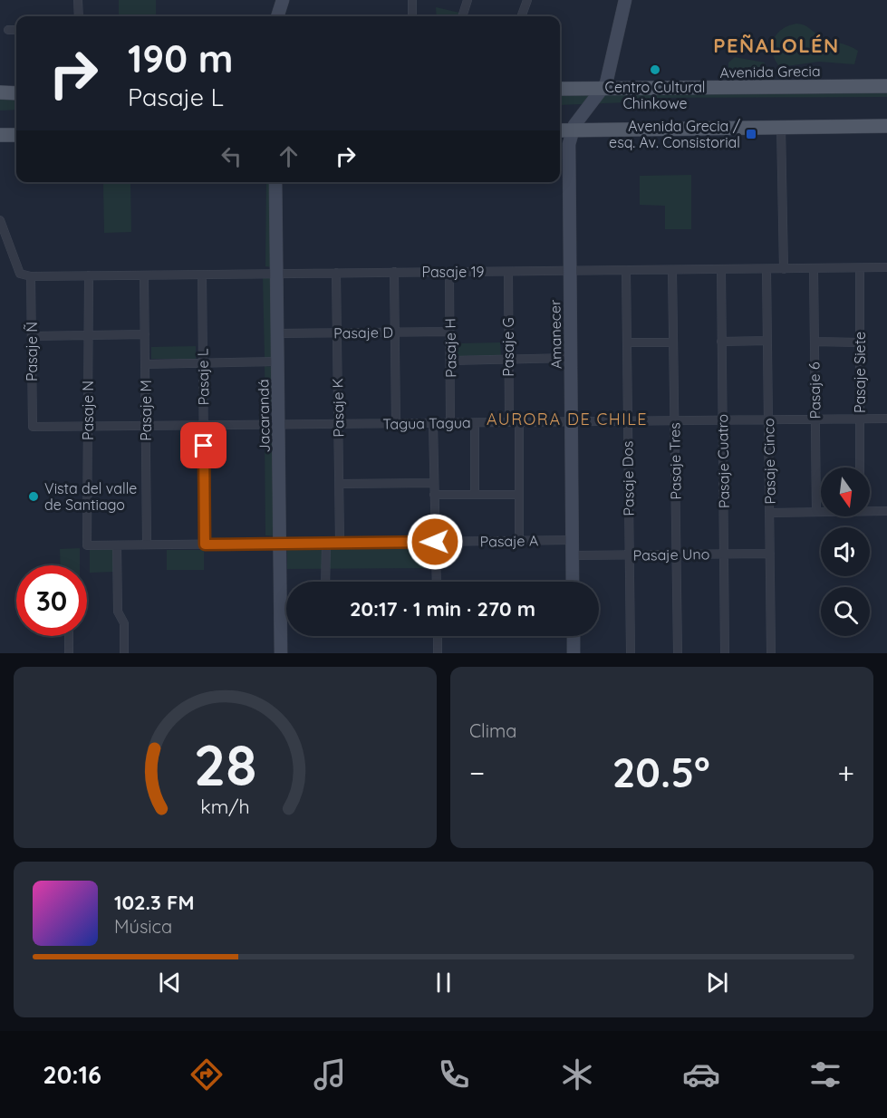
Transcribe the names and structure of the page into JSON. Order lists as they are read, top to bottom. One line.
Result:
{"streets":{"main road":["Avenida Grecia"],"street":["Pasaje 19","Pasaje D","Amanecer","Pasaje G","Pasaje H","Pasaje Ñ","Pasaje Siete","Pasaje L","Pasaje 6","Pasaje K","Pasaje N","Pasaje M","Jacarandá","Tagua Tagua","Pasaje Tres","Pasaje Cuatro","Pasaje Cinco","Pasaje Dos","Pasaje A","Pasaje Uno"]},"crossings":[["Avenida Grecia","Amanecer"],["Pasaje 19","Amanecer"],["Pasaje 19","Pasaje G"],["Pasaje 19","Pasaje H"],["Pasaje 19","Pasaje Ñ"],["Pasaje 19","Pasaje Siete"],["Pasaje 19","Pasaje L"],["Pasaje 19","Pasaje 6"],["Pasaje 19","Pasaje K"],["Pasaje 19","Pasaje N"],["Pasaje 19","Pasaje M"],["Pasaje 19","Jacarandá"],["Pasaje 19","Pasaje Tres"],["Pasaje 19","Pasaje Cuatro"],["Pasaje 19","Pasaje Cinco"],["Pasaje 19","Pasaje Dos"],["Pasaje D","Pasaje H"],["Pasaje D","Pasaje K"],["Pasaje D","Jacarandá"],["Amanecer","Tagua Tagua"],["Amanecer","Pasaje A"],["Amanecer","Pasaje Uno"],["Pasaje G","Tagua Tagua"],["Pasaje H","Tagua Tagua"],["Pasaje Ñ","Tagua Tagua"],["Pasaje Siete","Tagua Tagua"],["Pasaje L","Tagua Tagua"],["Pasaje L","Pasaje A"],["Pasaje 6","Tagua Tagua"],["Pasaje K","Tagua Tagua"],["Pasaje K","Pasaje A"],["Pasaje N","Tagua Tagua"],["Pasaje N","Pasaje A"],["Pasaje M","Tagua Tagua"],["Pasaje M","Pasaje A"],["Jacarandá","Tagua Tagua"],["Jacarandá","Pasaje A"],["Tagua Tagua","Pasaje Tres"],["Tagua Tagua","Pasaje Cuatro"],["Tagua Tagua","Pasaje Cinco"],["Tagua Tagua","Pasaje Dos"],["Pasaje Tres","Pasaje Uno"],["Pasaje Cuatro","Pasaje Uno"],["Pasaje Cinco","Pasaje Uno"],["Pasaje Dos","Pasaje Uno"]],"districts":["PEÑALOLÉN","AURORA DE CHILE"],"places":{"other":["Centro Cultural Chinkowe","Vista del valle de Santiago"],"transit":["Avenida Grecia / esq. Av. Consistorial"]},"north":"bottom","page":{"turn":["190 m","Pasaje L"],"limit":"30","trip":"20:17 · 1 min · 270 m","tile":"Clima","heat":["−","20.5°","+"],"song":["102.3 FM","Música"],"tabs":"20:16","gauge":["28","km/h"]}}
